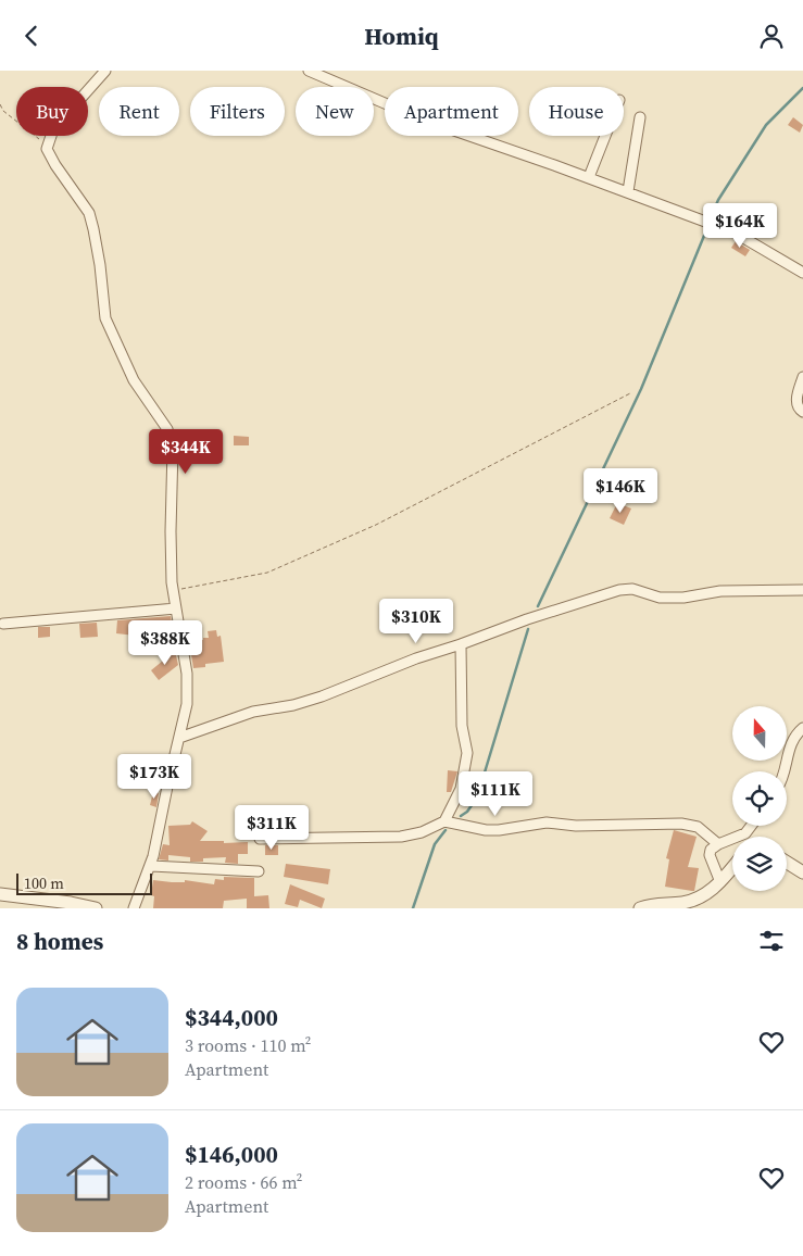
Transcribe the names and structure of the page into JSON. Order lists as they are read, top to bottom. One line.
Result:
{"scale_bar":"100 m","north":"top","page":{"header":"Homiq","chip":["Buy","Rent","Filters","New","Apartment","House"],"price":["$164K","$344K","$146K","$310K","$388K","$173K","$111K","$311K"],"scale":"100 m","heading":"8 homes","list":[{"name":"$344,000","note":"3 rooms · 110 m² · Apartment"},{"name":"$146,000","note":"2 rooms · 66 m² · Apartment"}]}}
